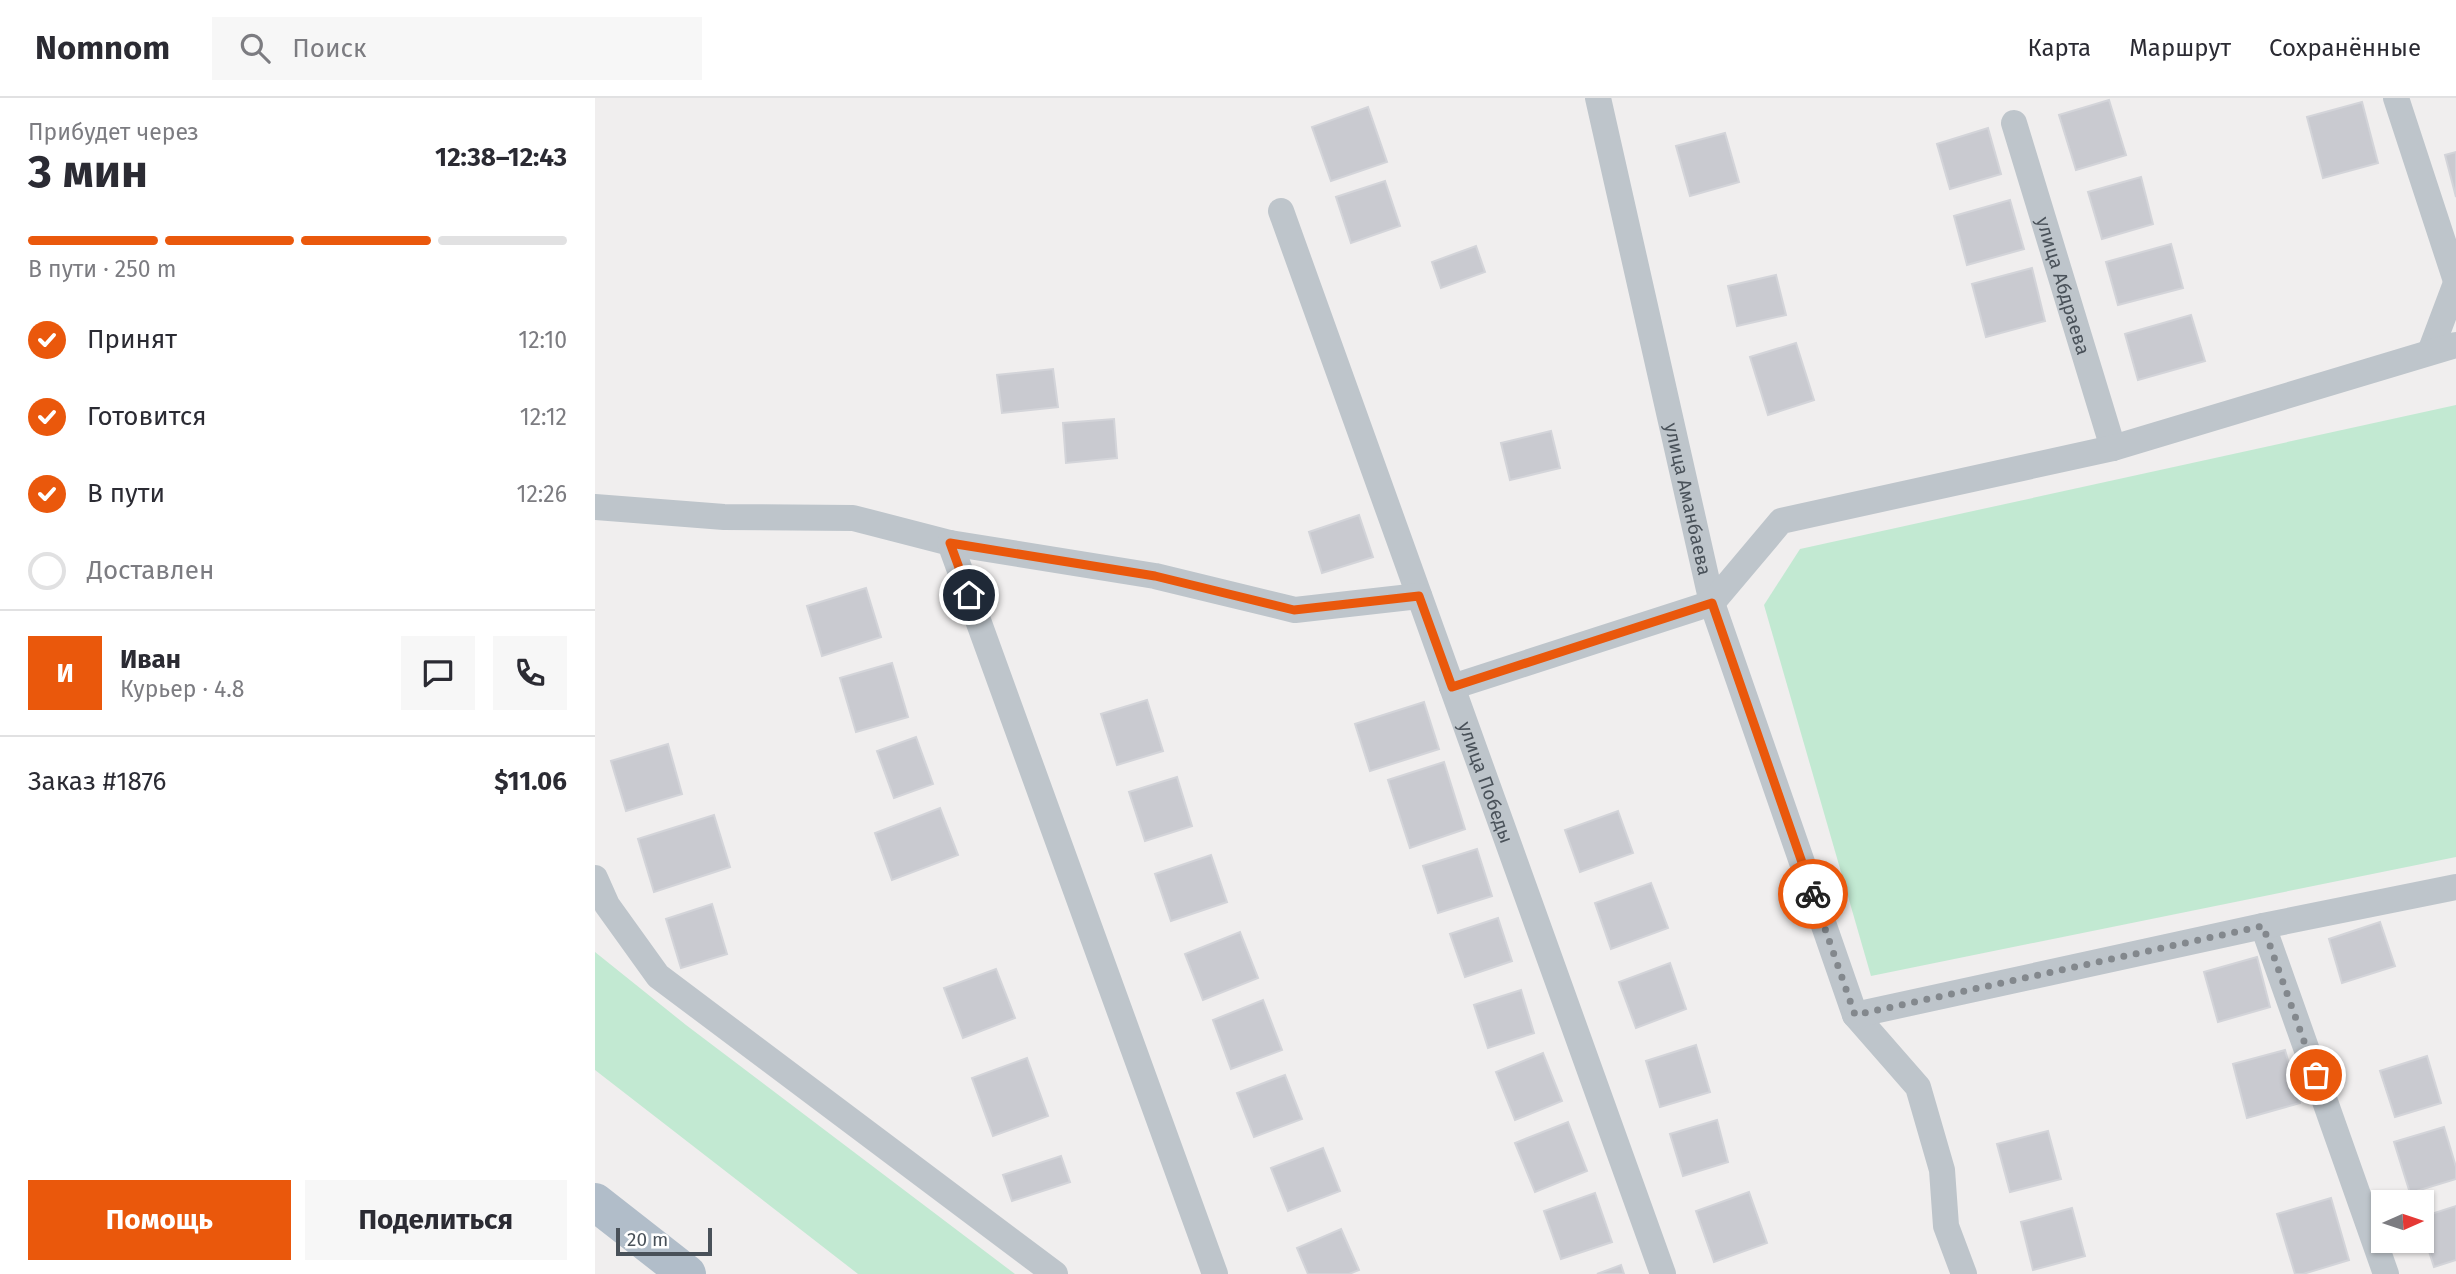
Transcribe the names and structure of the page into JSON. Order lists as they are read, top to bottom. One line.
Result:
{"streets":{"street":["улица Абдраева","улица Аманбаева","улица Победы"]},"scale_bar":"20 m","north":"right","page":{"header":"Nomnom","search":"Поиск","nav":["Карта","Маршрут","Сохранённые"],"heading":["3 мин","Прибудет через","12:38–12:43"],"panel":["Иван","Курьер · 4.8","Заказ #1876","$11.06"],"bar":"В пути · 250 m","list":[["Принят","12:10"],["Готовится","12:12"],["В пути","12:26"],"Доставлен"],"round":"И","buttons":["Помощь","Поделиться"],"scale":"20 m"}}
